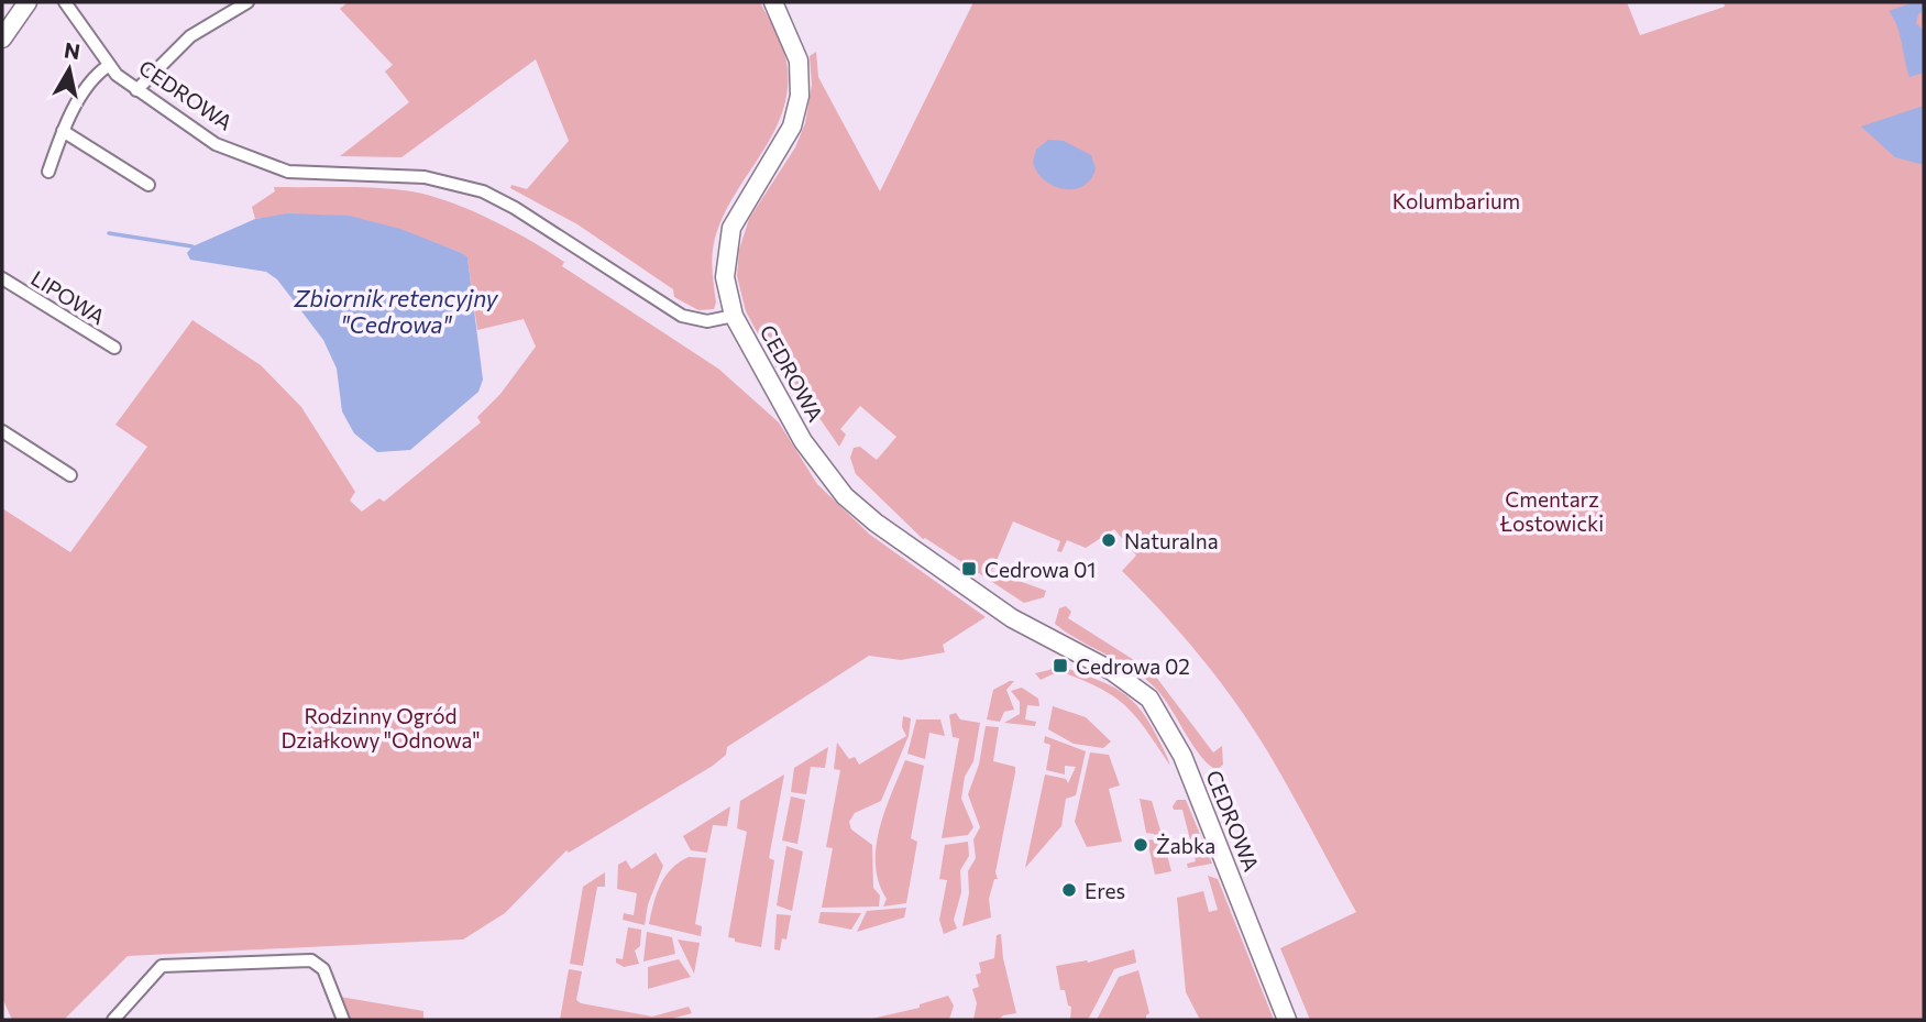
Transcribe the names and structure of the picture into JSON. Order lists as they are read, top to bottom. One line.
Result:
{"streets":{"street":["CEDROWA","LIPOWA"]},"water":["Zbiornik retencyjny \"Cedrowa\""],"parks":["Kolumbarium","Cmentarz Łostowicki","Rodzinny Ogród Działkowy \"Odnowa\""],"places":{"other":["Naturalna","Żabka","Eres"],"transit":["Cedrowa 01","Cedrowa 02"]},"north":"top"}
